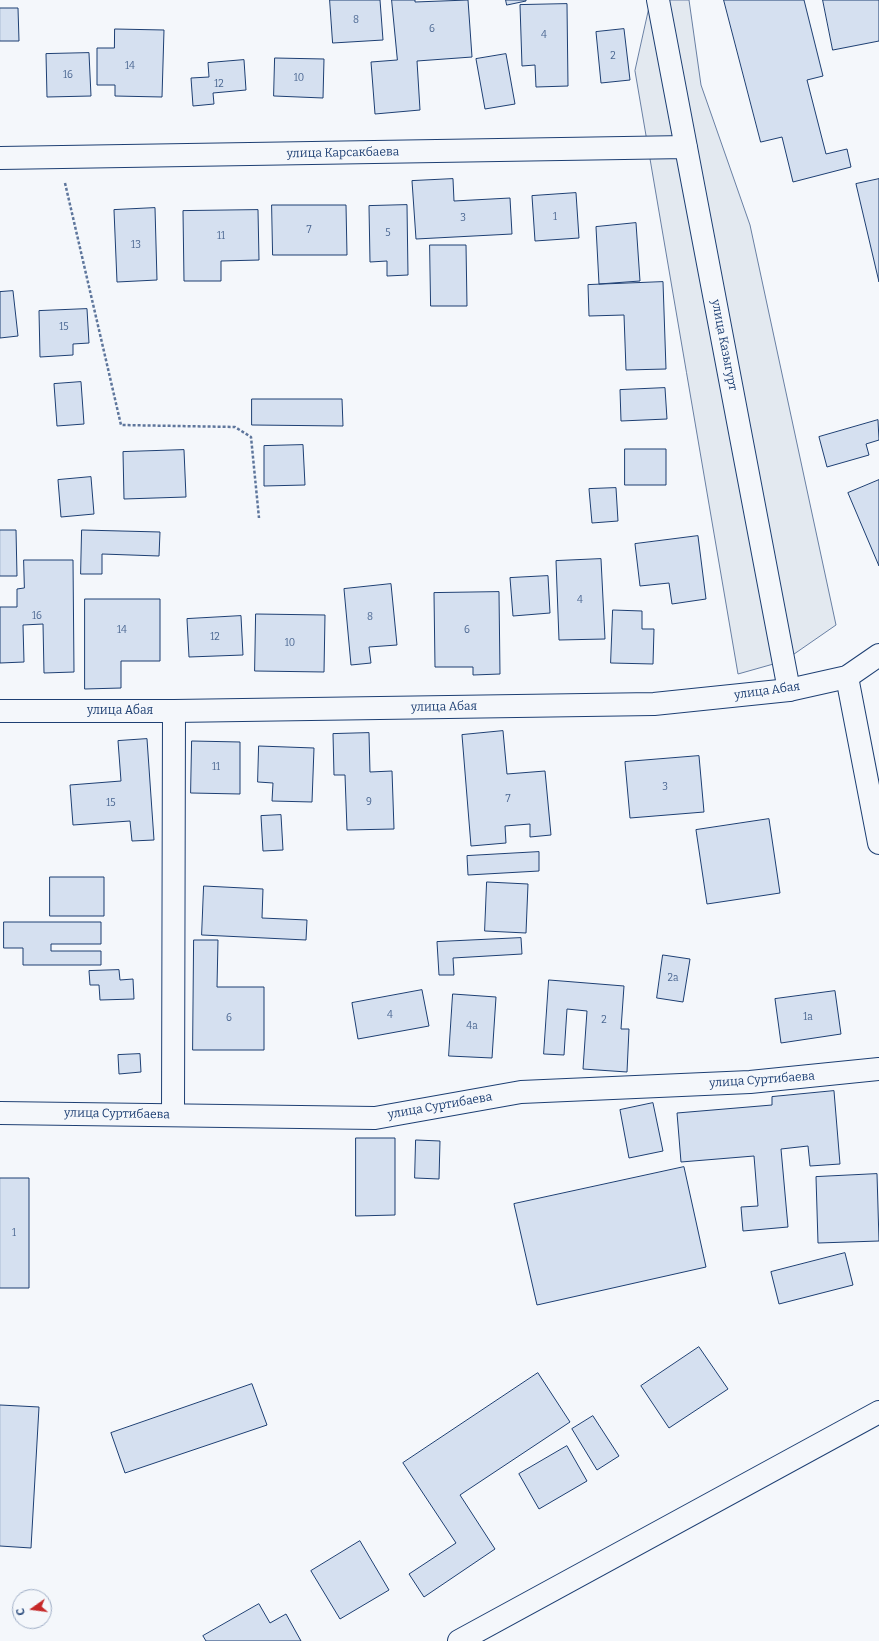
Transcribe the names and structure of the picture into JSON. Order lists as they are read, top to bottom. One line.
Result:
{"streets":{"street":["улица Карсакбаева","улица Казыгурт","улица Абая","улица Суртибаева"]},"crossings":[["улица Карсакбаева","улица Казыгурт"],["улица Казыгурт","улица Абая"]],"house_numbers":["8","6","4","2","14","16","10","12","1","3","7","5","11","13","15","4","16","8","14","6","12","10","11","3","7","9","15","2а","4","1а","6","2","4а","1"],"north":"left"}
